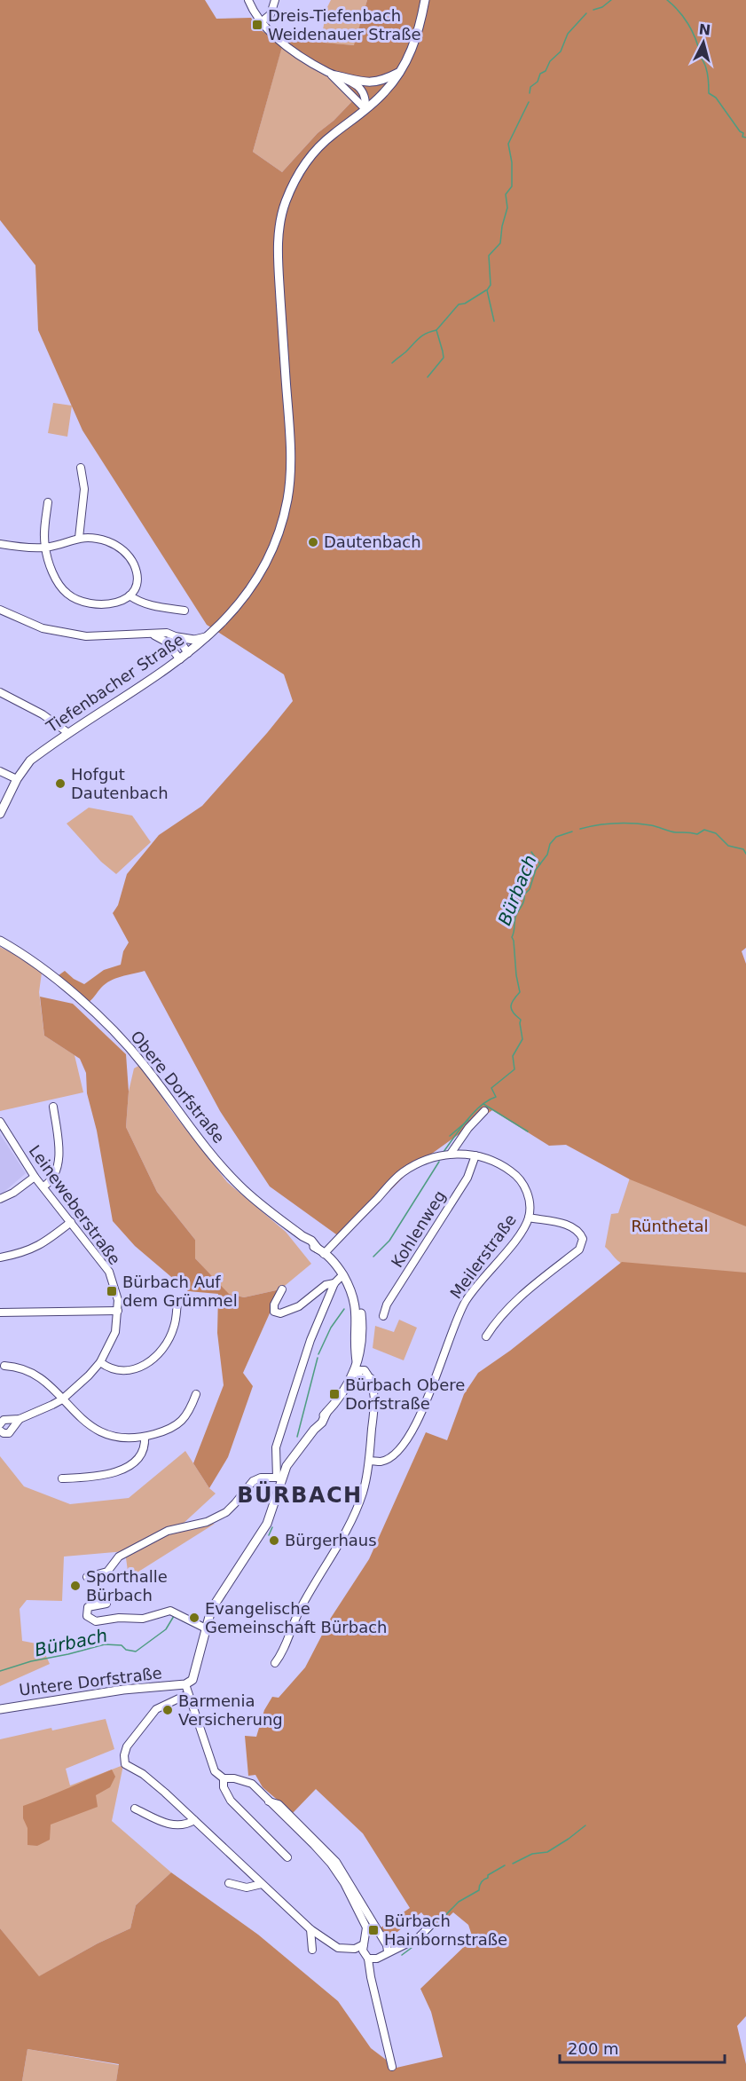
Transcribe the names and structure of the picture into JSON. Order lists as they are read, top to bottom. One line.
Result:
{"streets":{"street":["Tiefenbacher Straße","Obere Dorfstraße","Leineweberstraße","Kohlenweg","Meilerstraße","Untere Dorfstraße"]},"crossings":[["Obere Dorfstraße","Meilerstraße"],["Obere Dorfstraße","Untere Dorfstraße"],["Kohlenweg","Meilerstraße"]],"districts":["BÜRBACH"],"water":["Bürbach"],"parks":["Rünthetal"],"places":{"transit":["Dreis-Tiefenbach Weidenauer Straße","Bürbach Auf dem Grümmel","Bürbach Obere Dorfstraße","Bürbach Hainbornstraße"],"other":["Dautenbach","Hofgut Dautenbach","Bürgerhaus","Sporthalle Bürbach","Evangelische Gemeinschaft Bürbach","Barmenia Versicherung"]},"scale_bar":"200 m","north":"top"}
